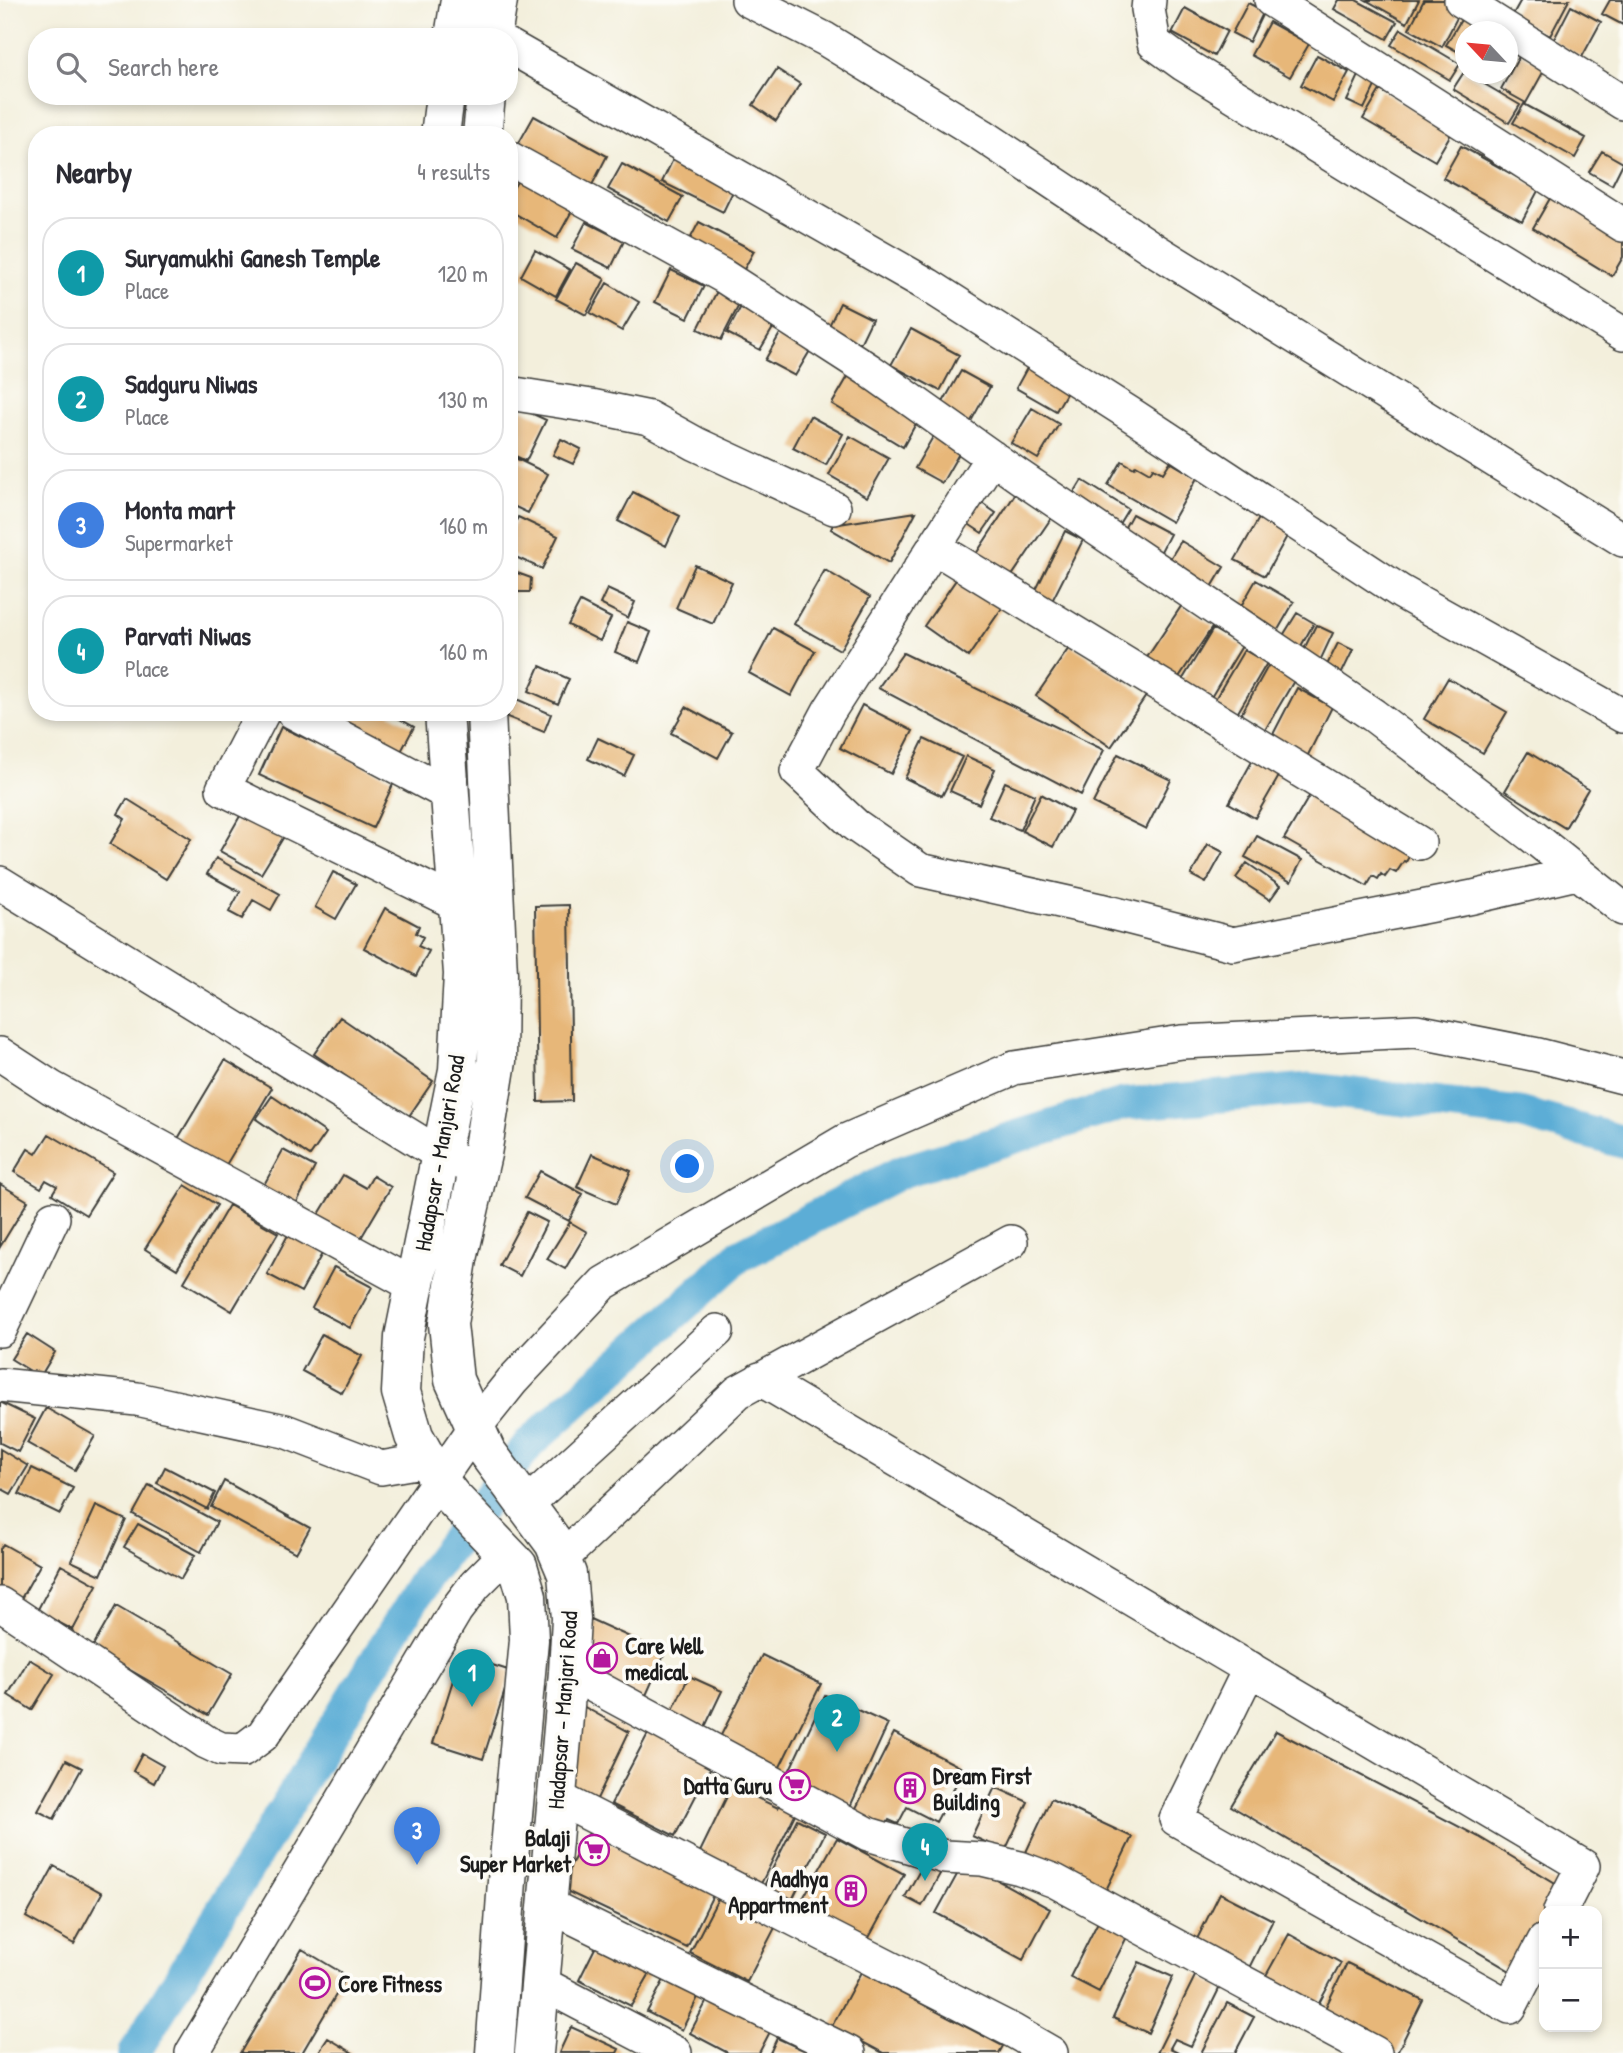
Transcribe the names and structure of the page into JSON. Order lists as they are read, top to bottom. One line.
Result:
{"streets":{"main road":["Hadapsar - Manjari Road"]},"places":{"shop":["Care Well medical"],"supermarket":["Datta Guru","Balaji Super Market"],"building":["Dream First Building","Aadhya Appartment"],"sports":["Core Fitness"]},"north":"top left","page":{"search":"Search here","heading":["Nearby","4 results"],"list":[{"mark":"1","name":"Suryamukhi Ganesh Temple","note":"Place","value":"120 m"},{"mark":"2","name":"Sadguru Niwas","note":"Place","value":"130 m"},{"mark":"3","name":"Monta mart","note":"Supermarket","value":"160 m"},{"mark":"4","name":"Parvati Niwas","note":"Place","value":"160 m"}],"pins":["1","2","3","4"],"map_buttons":["+","−"]}}
